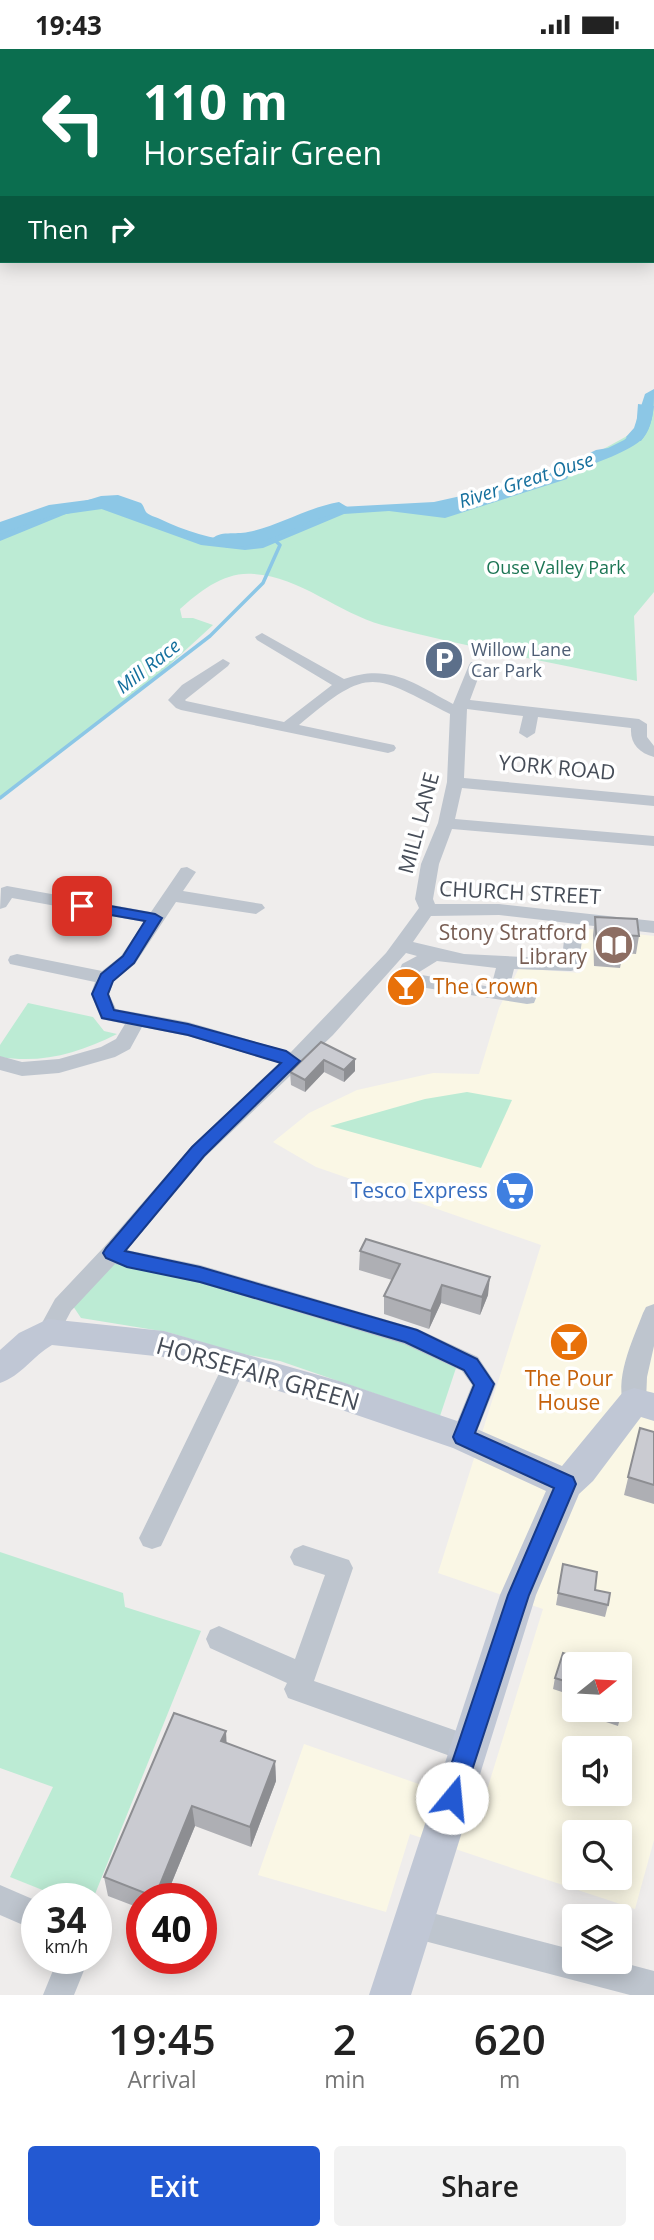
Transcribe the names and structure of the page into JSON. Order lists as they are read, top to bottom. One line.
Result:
{"streets":{"street":["YORK ROAD","MILL LANE","CHURCH STREET","HORSEFAIR GREEN"]},"crossings":[["YORK ROAD","MILL LANE"],["MILL LANE","CHURCH STREET"]],"water":["River Great Ouse","Mill Race"],"parks":["Ouse Valley Park"],"places":{"parking":["Willow Lane Car Park"],"library":["Stony Stratford Library"],"bar":["The Crown","The Pour House"],"supermarket":["Tesco Express"]},"north":"right","page":{"status":"19:43","turn":["110 m","Horsefair Green"],"then":"Then","speed":"34 km/h","limit":"40","eta":["19:45","Arrival","2","min","620","m"],"buttons":["Exit","Share"]}}
